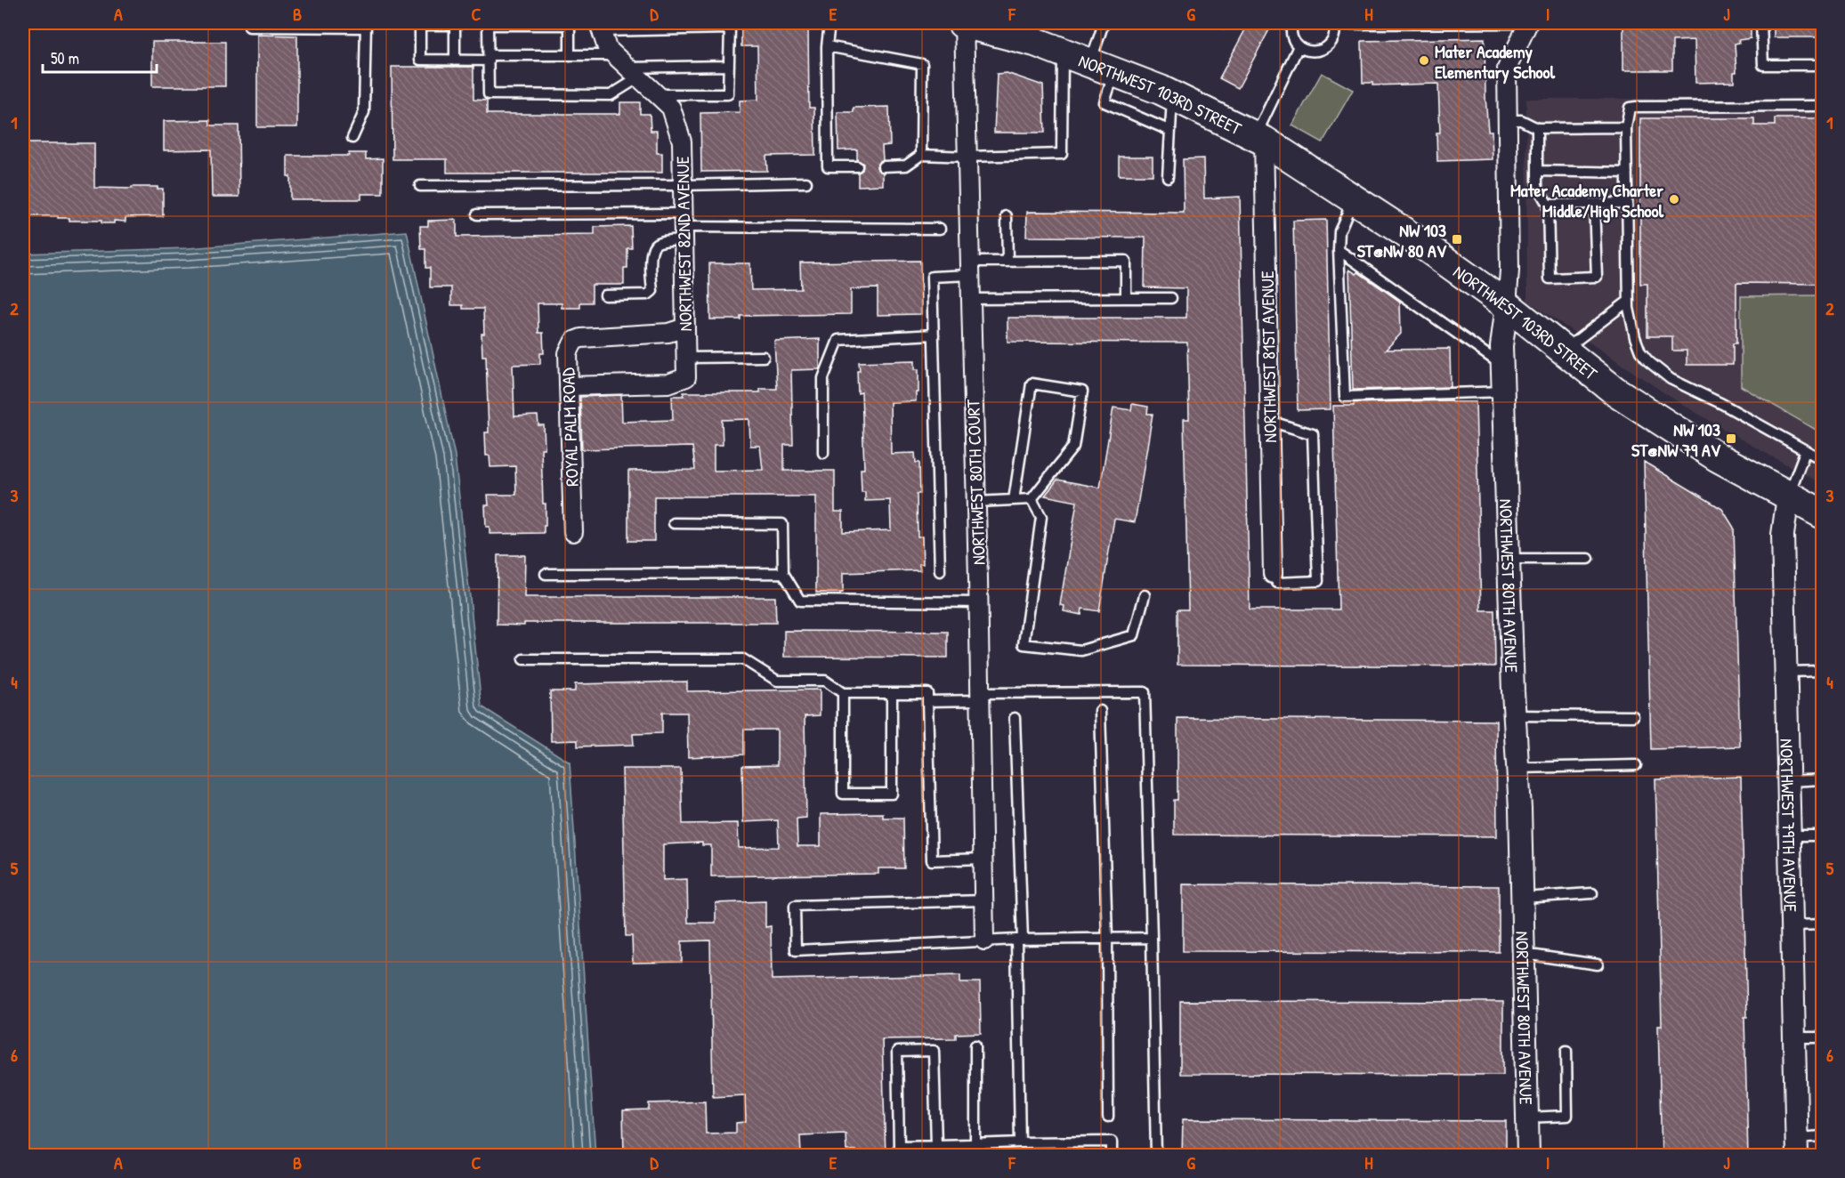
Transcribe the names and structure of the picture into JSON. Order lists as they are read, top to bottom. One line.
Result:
{"streets":{"main road":["NORTHWEST 103RD STREET"],"street":["NORTHWEST 82ND AVENUE","NORTHWEST 81ST AVENUE","ROYAL PALM ROAD","NORTHWEST 80TH COURT","NORTHWEST 80TH AVENUE","NORTHWEST 79TH AVENUE"]},"crossings":[["NORTHWEST 103RD STREET","NORTHWEST 81ST AVENUE"],["NORTHWEST 103RD STREET","NORTHWEST 80TH COURT"],["NORTHWEST 103RD STREET","NORTHWEST 80TH AVENUE"],["NORTHWEST 103RD STREET","NORTHWEST 79TH AVENUE"],["NORTHWEST 82ND AVENUE","ROYAL PALM ROAD"]],"places":{"other":["Mater Academy Elementary School","Mater Academy Charter Middle/High School"],"transit":["NW 103 ST@NW 80 AV","NW 103 ST@NW 79 AV"]},"scale_bar":"50 m","grid":{"columns":["A","B","C","D","E","F","G","H","I","J"],"rows":["1","2","3","4","5","6"]}}
